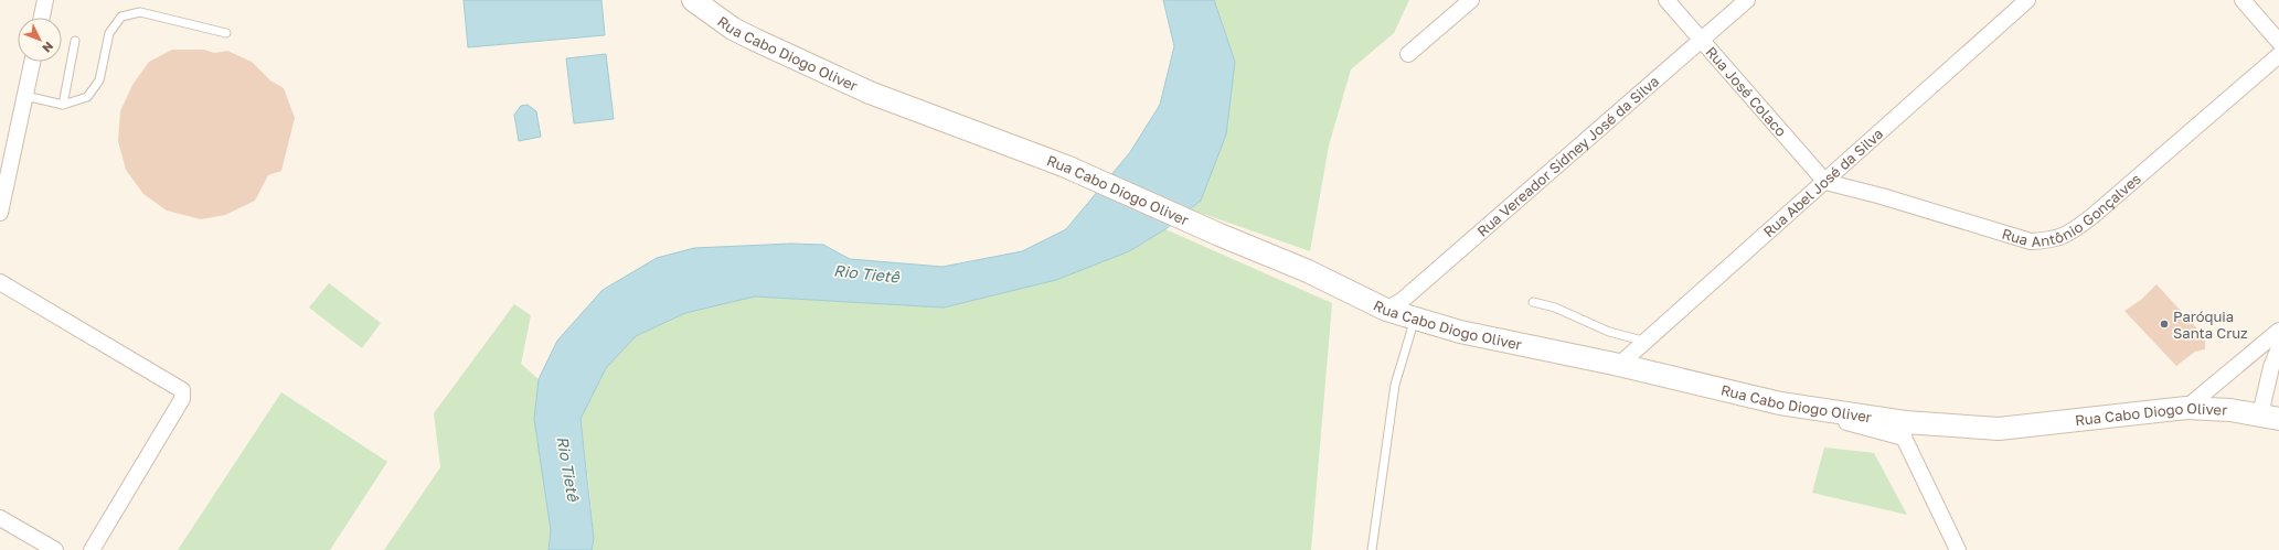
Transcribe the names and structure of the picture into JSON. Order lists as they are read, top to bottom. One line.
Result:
{"streets":{"main road":["Rua Cabo Diogo Oliver"],"street":["Rua José Colaco","Rua Vereador Sidney José da Silva","Rua Abel José da Silva","Rua Antônio Gonçalves"]},"crossings":[["Rua Cabo Diogo Oliver","Rua Vereador Sidney José da Silva"],["Rua Cabo Diogo Oliver","Rua Abel José da Silva"],["Rua José Colaco","Rua Vereador Sidney José da Silva"],["Rua José Colaco","Rua Abel José da Silva"],["Rua José Colaco","Rua Antônio Gonçalves"],["Rua Abel José da Silva","Rua Antônio Gonçalves"]],"water":["Rio Tietê"],"places":["Paróquia Santa Cruz"],"north":"bottom right"}
